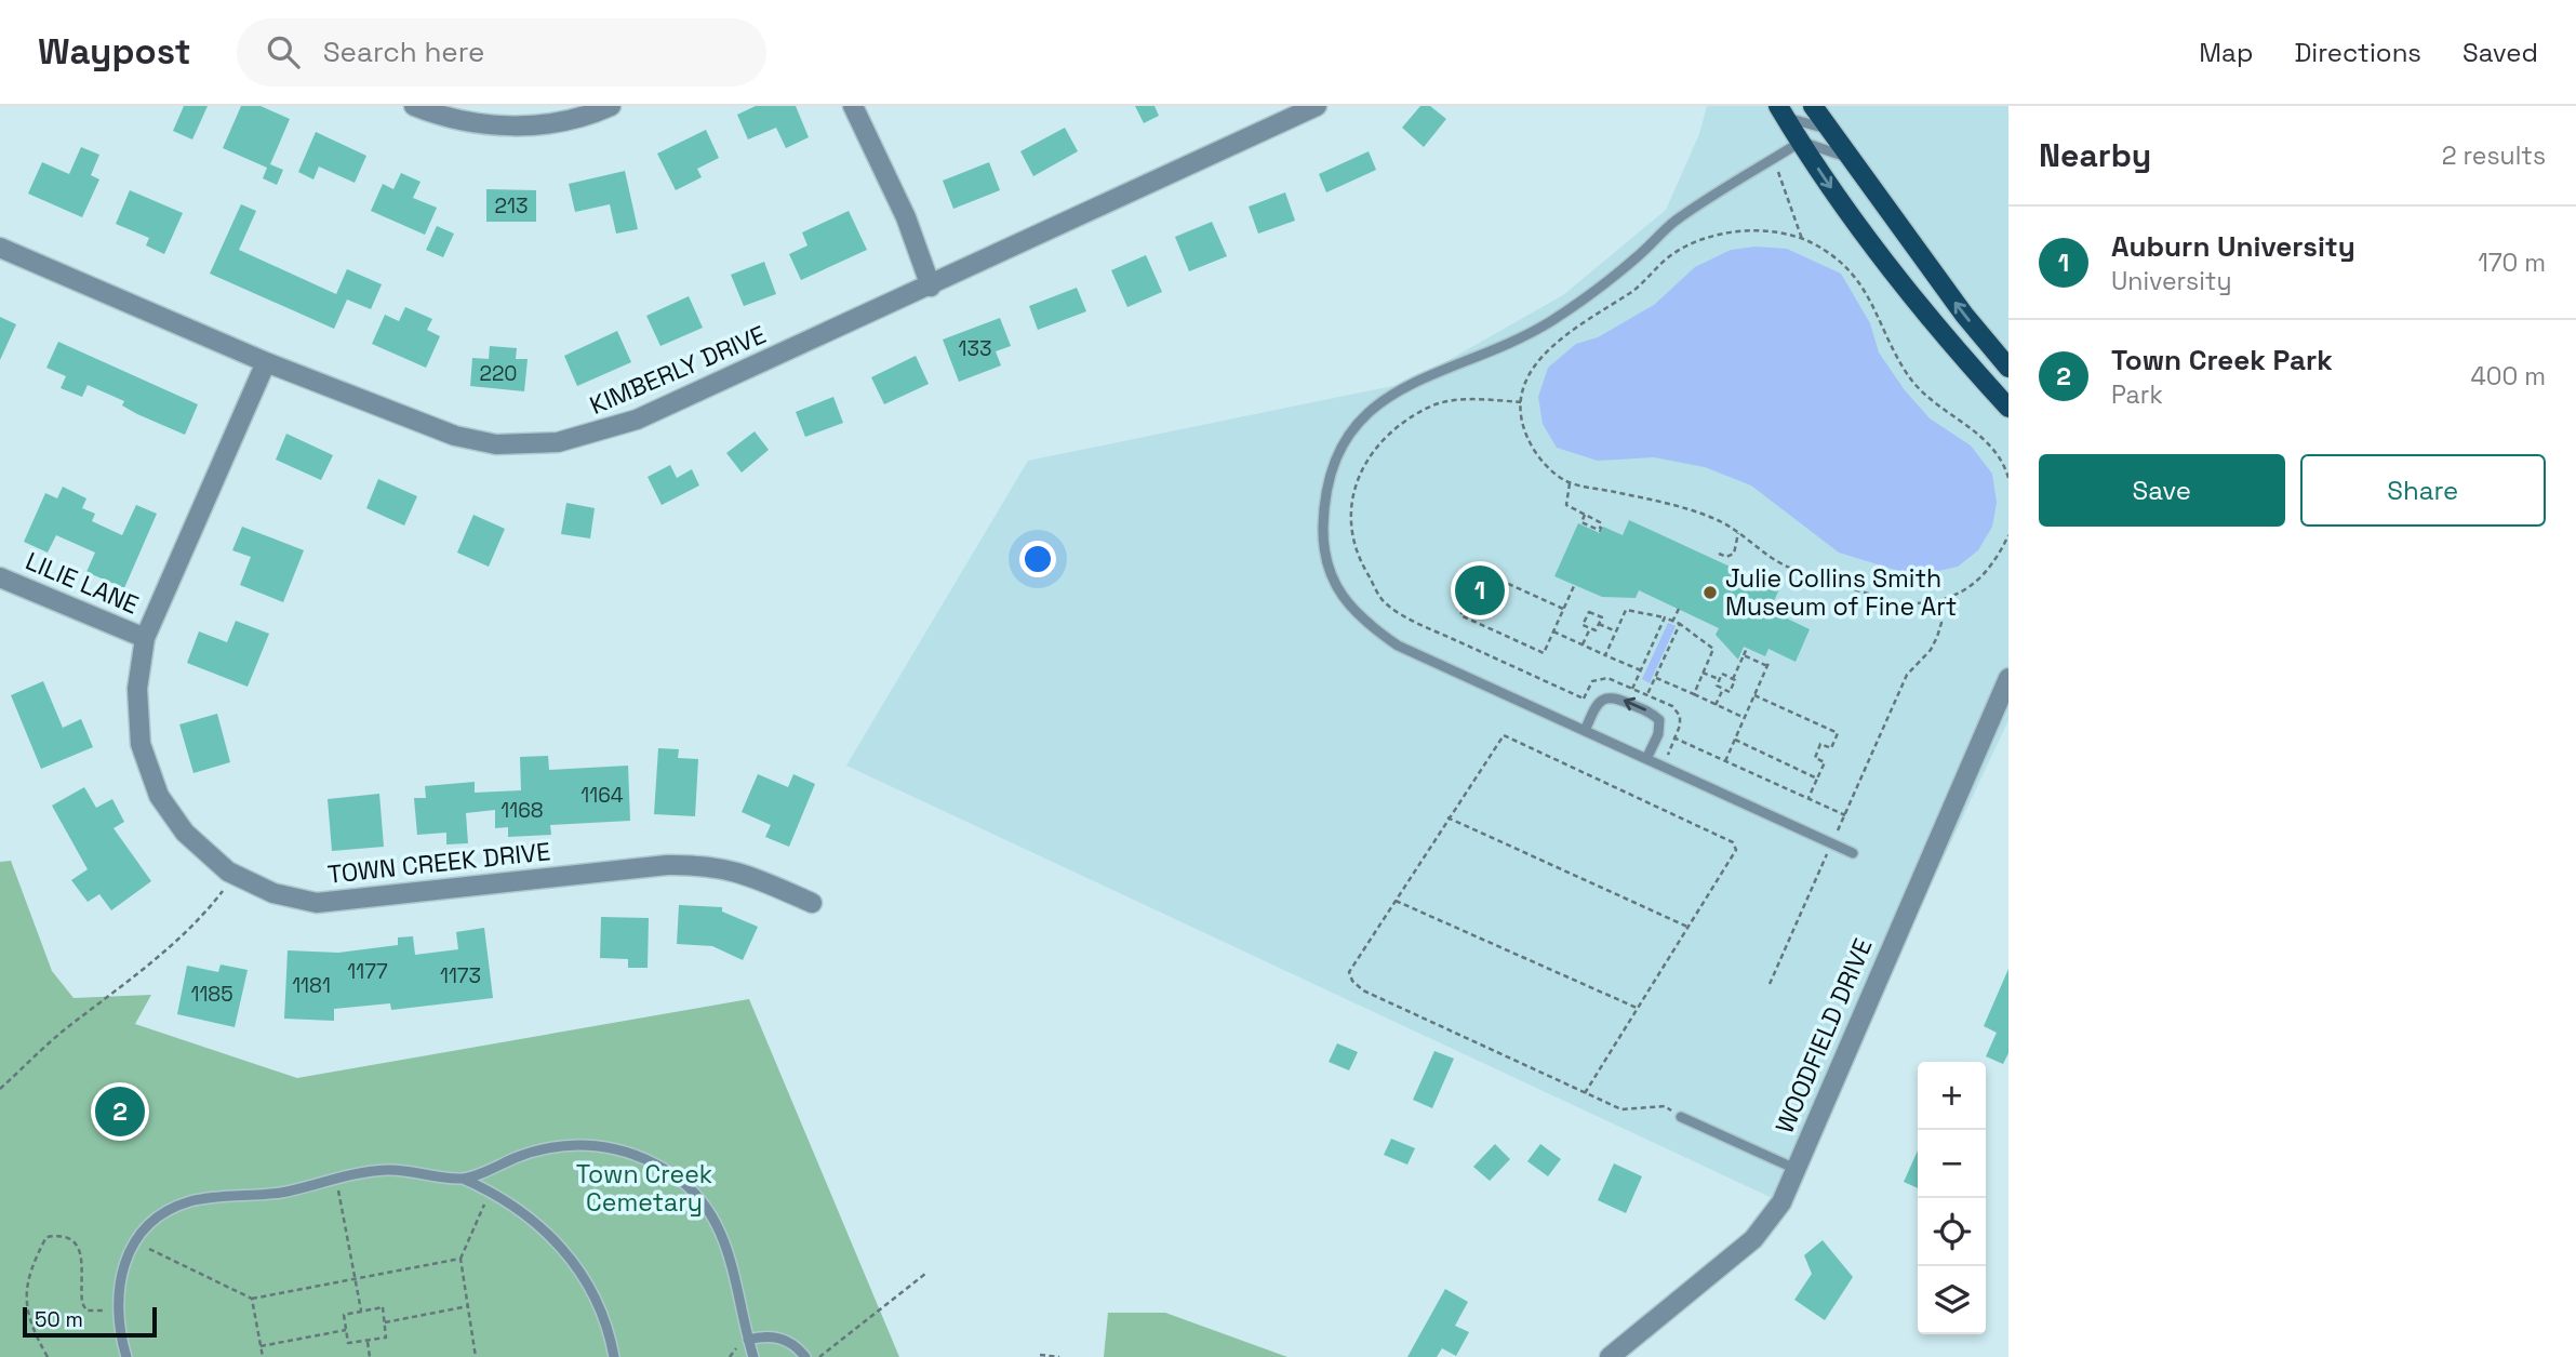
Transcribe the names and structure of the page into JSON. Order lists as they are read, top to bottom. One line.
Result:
{"streets":{"street":["KIMBERLY DRIVE","LILIE LANE","TOWN CREEK DRIVE","WOODFIELD DRIVE"]},"crossings":[["KIMBERLY DRIVE","TOWN CREEK DRIVE"],["LILIE LANE","TOWN CREEK DRIVE"]],"parks":["Town Creek Cemetary"],"places":["Julie Collins Smith Museum of Fine Art"],"house_numbers":["213","133","220","1164","1168","1177","1173","1181","1185"],"scale_bar":"50 m","page":{"header":"Waypost","search":"Search here","nav":["Map","Directions","Saved"],"heading":["Nearby","2 results"],"list":[{"mark":"1","name":"Auburn University","note":"University","value":"170 m"},{"mark":"2","name":"Town Creek Park","note":"Park","value":"400 m"}],"buttons":["Save","Share"],"pins":["1","2"],"map_buttons":["+","−"],"scale":"50 m"}}
